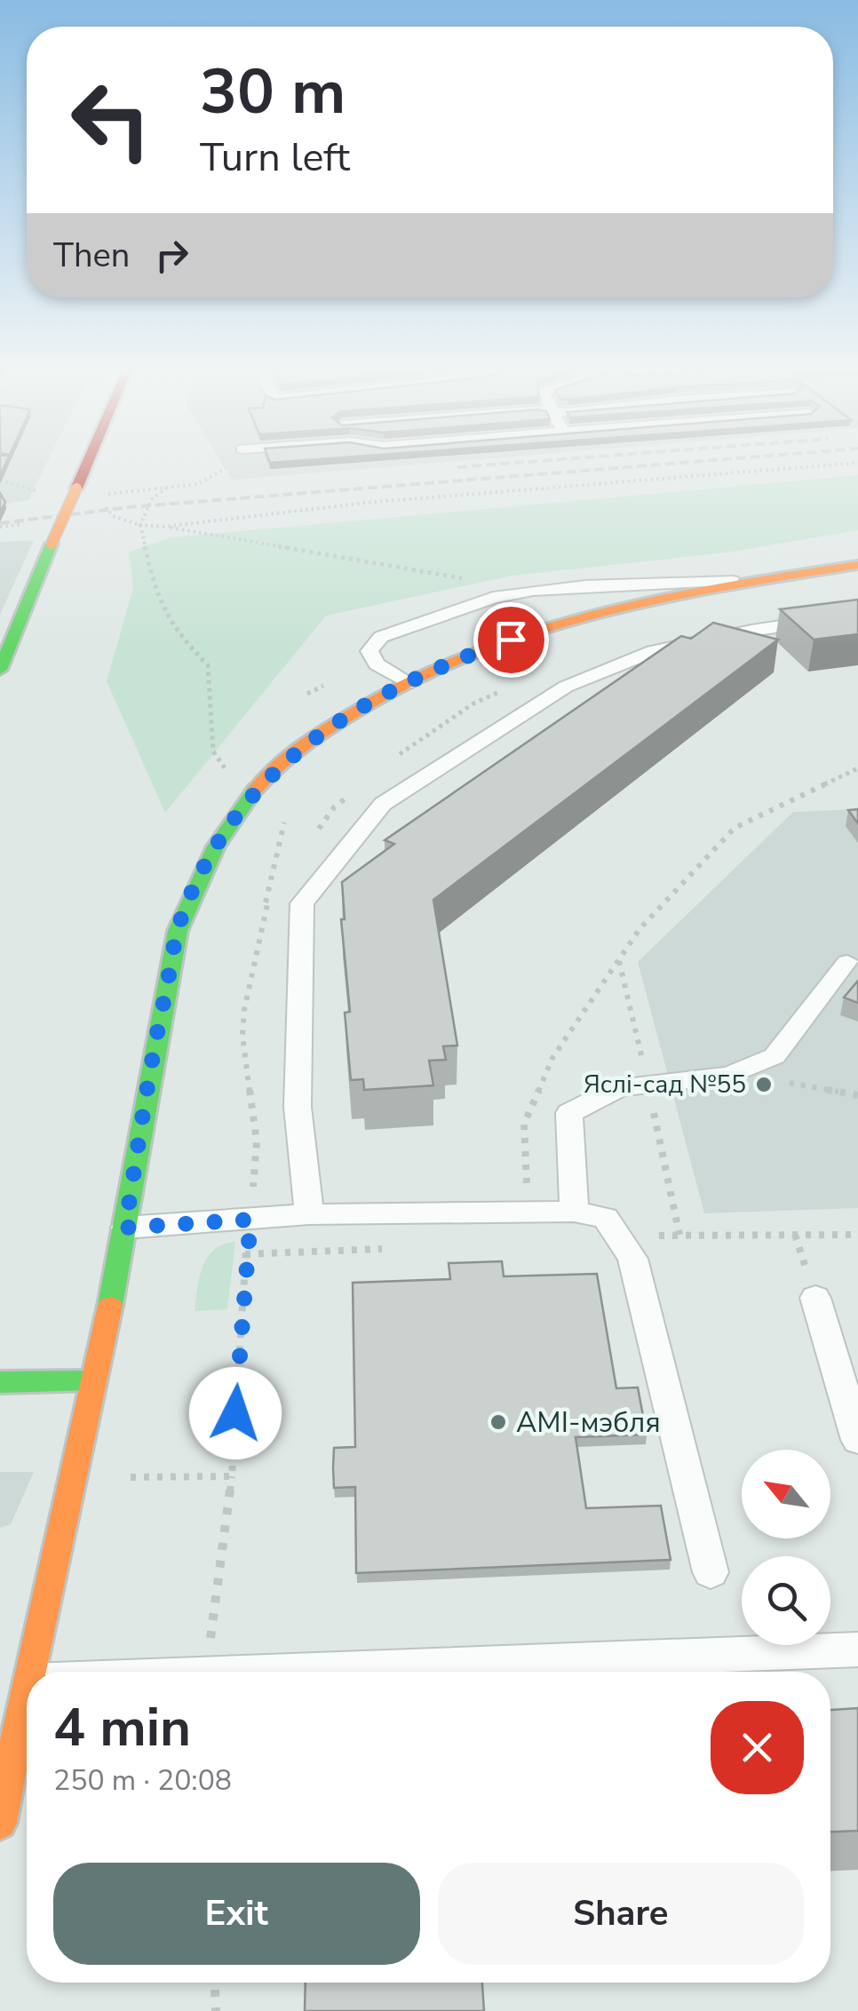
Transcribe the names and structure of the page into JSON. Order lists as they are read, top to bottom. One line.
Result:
{"places":["Яслі-сад №55","AMI-мэбля"],"north":"top left","page":{"turn":["30 m","Turn left"],"then":"Then","heading":["4 min","250 m · 20:08"],"buttons":["Exit","Share"]}}
